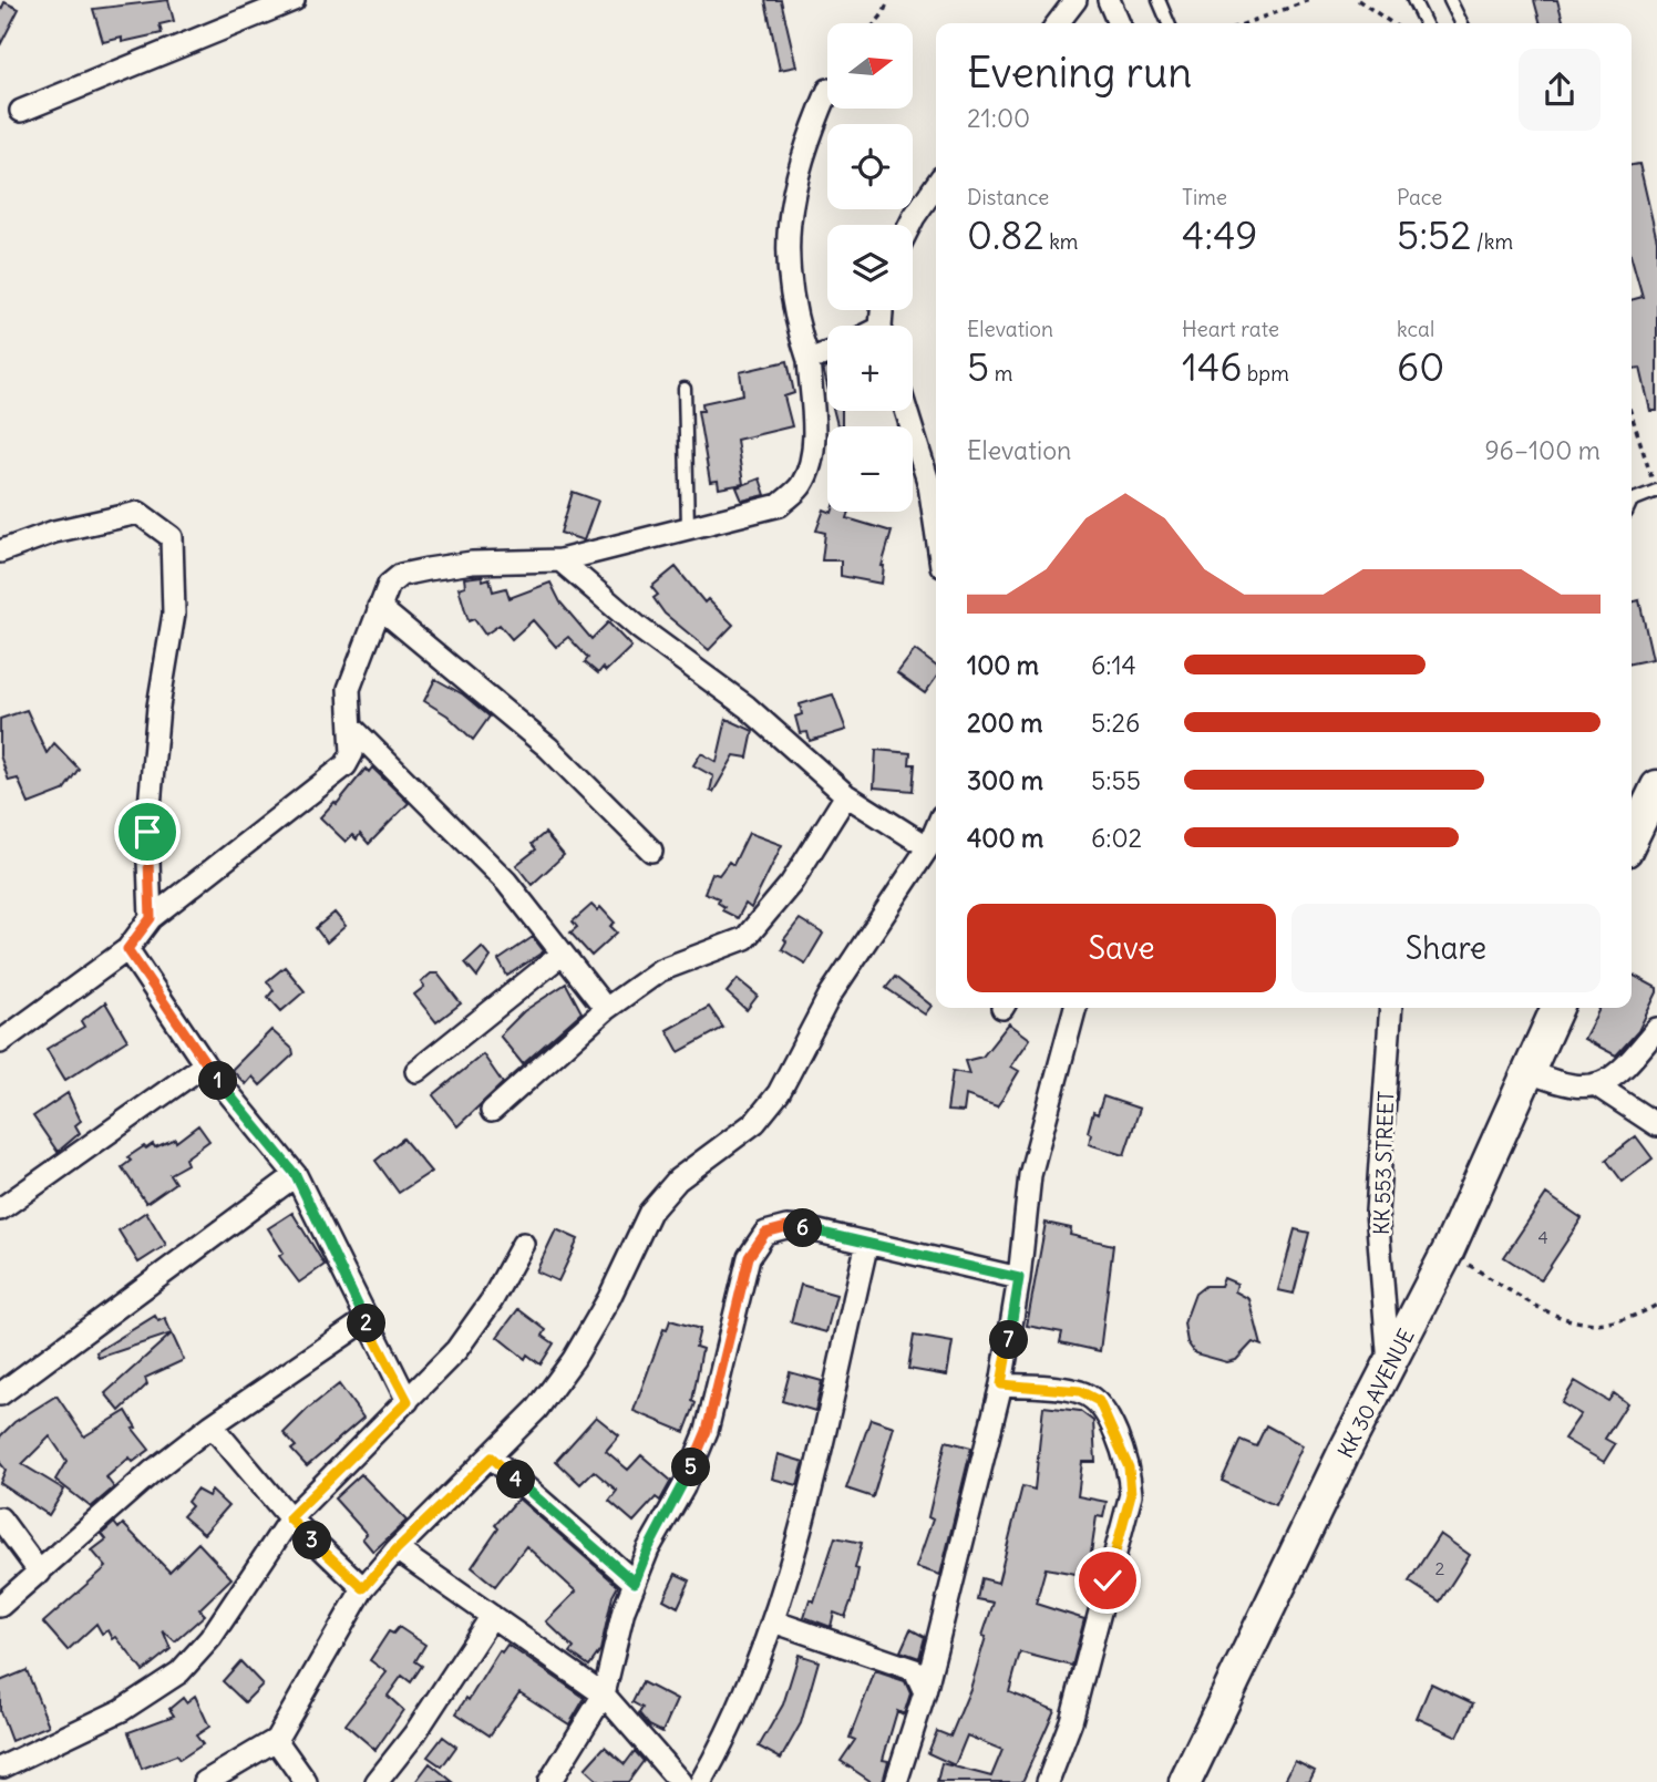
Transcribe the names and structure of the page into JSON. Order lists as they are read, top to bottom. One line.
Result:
{"streets":{"main road":["KK 30 AVENUE"],"street":["KK 553 STREET"]},"crossings":[["KK 553 STREET","KK 30 AVENUE"]],"house_numbers":["4","2"],"north":"right","page":{"map_buttons":["+","−"],"heading":["Evening run","21:00"],"stats":[["Distance","0.82 km"],["Time","4:49"],["Pace","5:52 /km"],["Elevation","5 m"],["Heart rate","146 bpm"],["kcal","60"]],"chart":["Elevation","96–100 m"],"list":[{"name":"100 m","note":"6:14"},{"name":"200 m","note":"5:26"},{"name":"300 m","note":"5:55"},{"name":"400 m","note":"6:02"}],"buttons":["Save","Share"],"pins":["1","6","2","7","5","4","3"]}}
